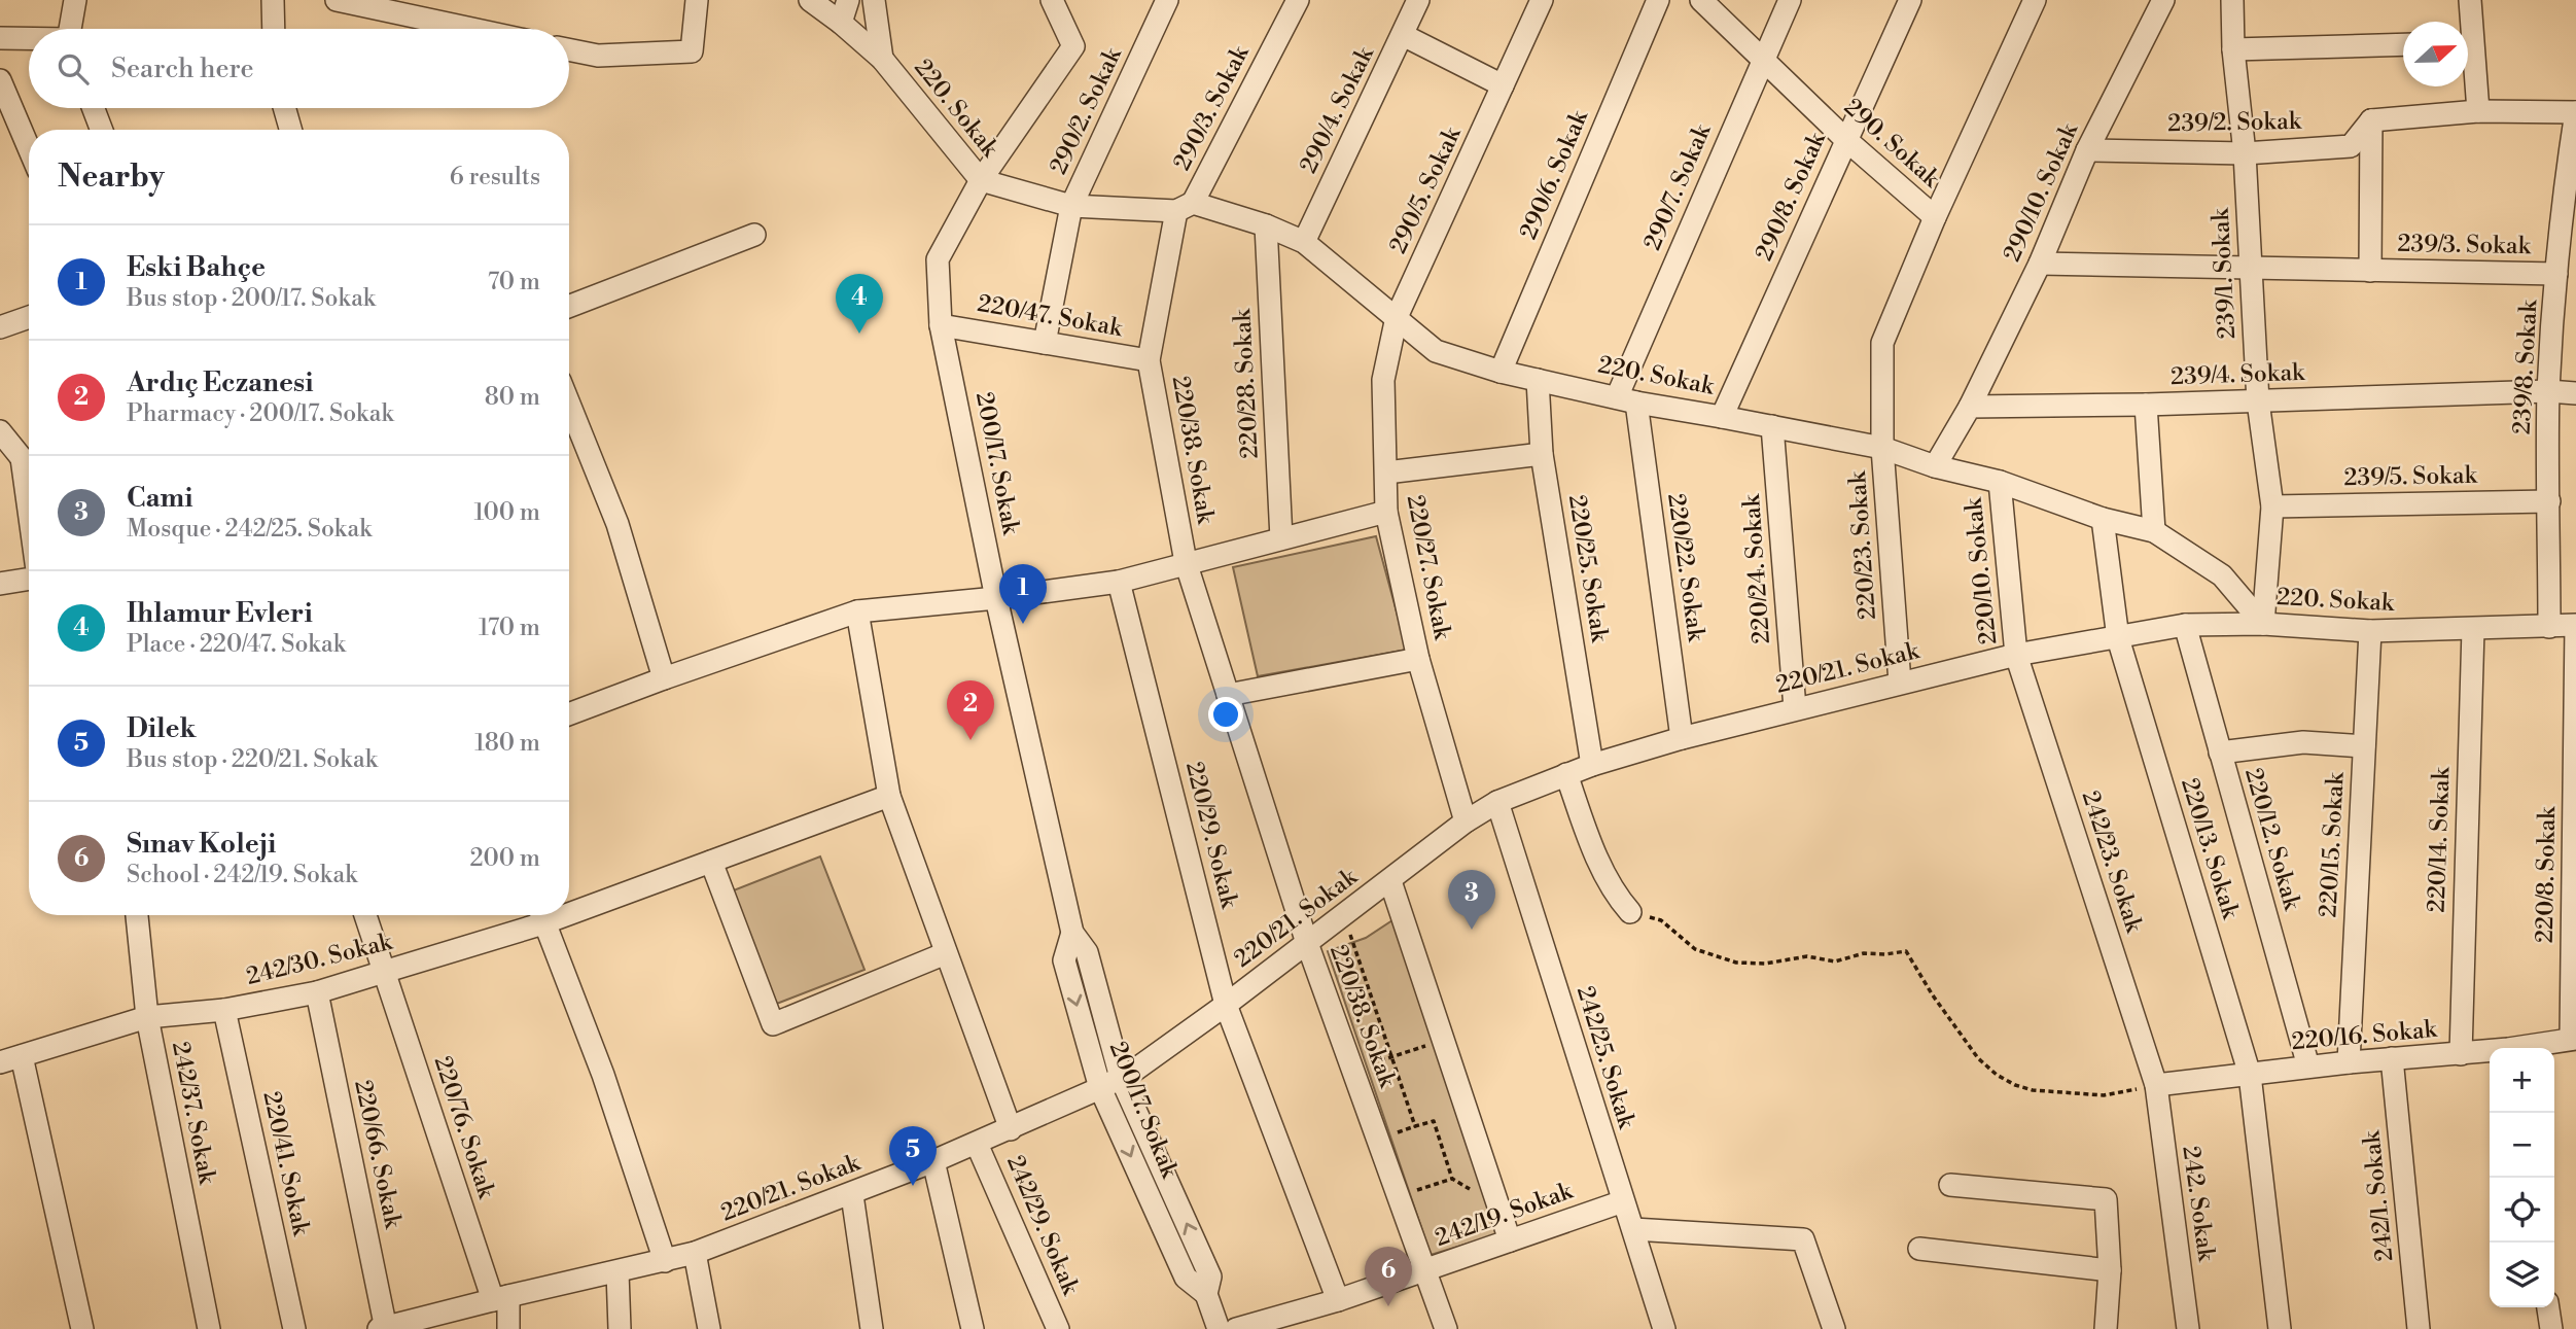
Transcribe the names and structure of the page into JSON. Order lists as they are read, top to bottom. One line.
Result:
{"streets":{"street":["220. Sokak","290/3. Sokak","290/4. Sokak","290/2. Sokak","239/2. Sokak","290. Sokak","290/6. Sokak","290/7. Sokak","290/5. Sokak","290/10. Sokak","290/8. Sokak","239/3. Sokak","239/1. Sokak","220/47. Sokak","239/8. Sokak","239/4. Sokak","220/28. Sokak","220/38. Sokak","200/17. Sokak","239/5. Sokak","220/23. Sokak","220/27. Sokak","220/22. Sokak","220/25. Sokak","220/24. Sokak","220/10. Sokak","220/21. Sokak","220/29. Sokak","220/12. Sokak","220/14. Sokak","220/15. Sokak","220/13. Sokak","242/23. Sokak","220/8. Sokak","242/30. Sokak","220/16. Sokak","242/25. Sokak","242/37. Sokak","220/76. Sokak","220/66. Sokak","220/41. Sokak","242/1. Sokak","242. Sokak","242/19. Sokak","242/29. Sokak"]},"crossings":[["220. Sokak","290/3. Sokak"],["220. Sokak","290/4. Sokak"],["220. Sokak","290/2. Sokak"],["220. Sokak","290. Sokak"],["220. Sokak","290/6. Sokak"],["220. Sokak","290/7. Sokak"],["220. Sokak","290/5. Sokak"],["220. Sokak","290/8. Sokak"],["220. Sokak","239/1. Sokak"],["220. Sokak","239/8. Sokak"],["220. Sokak","220/28. Sokak"],["220. Sokak","220/38. Sokak"],["220. Sokak","200/17. Sokak"],["220. Sokak","220/23. Sokak"],["220. Sokak","220/27. Sokak"],["220. Sokak","220/22. Sokak"],["220. Sokak","220/25. Sokak"],["220. Sokak","220/24. Sokak"],["220. Sokak","220/10. Sokak"],["220. Sokak","220/21. Sokak"],["220. Sokak","220/14. Sokak"],["220. Sokak","220/15. Sokak"],["220. Sokak","220/13. Sokak"],["220. Sokak","220/8. Sokak"],["290/3. Sokak","220/38. Sokak"],["290/2. Sokak","220/47. Sokak"],["239/2. Sokak","290/10. Sokak"],["239/2. Sokak","239/3. Sokak"],["239/2. Sokak","239/1. Sokak"],["290. Sokak","290/7. Sokak"],["290. Sokak","290/8. Sokak"],["290. Sokak","220/23. Sokak"],["290/7. Sokak","220/22. Sokak"],["290/5. Sokak","220/27. Sokak"],["290/10. Sokak","239/3. Sokak"],["290/10. Sokak","239/4. Sokak"],["239/3. Sokak","239/1. Sokak"],["239/3. Sokak","239/8. Sokak"],["239/1. Sokak","239/4. Sokak"],["239/1. Sokak","239/5. Sokak"],["239/1. Sokak","220/21. Sokak"],["220/47. Sokak","220/38. Sokak"],["220/47. Sokak","200/17. Sokak"],["239/8. Sokak","239/4. Sokak"],["239/8. Sokak","239/5. Sokak"],["220/38. Sokak","220/21. Sokak"],["220/38. Sokak","242/19. Sokak"],["200/17. Sokak","220/21. Sokak"],["220/23. Sokak","220/21. Sokak"],["220/27. Sokak","220/21. Sokak"],["220/22. Sokak","220/21. Sokak"],["220/25. Sokak","220/21. Sokak"],["220/24. Sokak","220/21. Sokak"],["220/10. Sokak","220/21. Sokak"],["220/10. Sokak","242/23. Sokak"],["220/21. Sokak","220/29. Sokak"],["220/21. Sokak","220/12. Sokak"],["220/21. Sokak","220/13. Sokak"],["220/21. Sokak","242/23. Sokak"],["220/21. Sokak","242/25. Sokak"],["220/21. Sokak","220/76. Sokak"],["220/21. Sokak","220/66. Sokak"],["220/21. Sokak","242/29. Sokak"],["220/29. Sokak","242/19. Sokak"],["220/12. Sokak","220/16. Sokak"],["220/14. Sokak","220/16. Sokak"],["220/15. Sokak","220/16. Sokak"],["220/13. Sokak","220/16. Sokak"],["242/23. Sokak","220/16. Sokak"],["242/23. Sokak","242. Sokak"],["220/8. Sokak","220/16. Sokak"],["242/30. Sokak","242/37. Sokak"],["242/30. Sokak","220/76. Sokak"],["242/30. Sokak","220/66. Sokak"],["242/30. Sokak","220/41. Sokak"],["220/16. Sokak","242/1. Sokak"],["220/16. Sokak","242. Sokak"],["242/25. Sokak","242/19. Sokak"]],"north":"right","page":{"search":"Search here","heading":["Nearby","6 results"],"list":[{"mark":"1","name":"Eski Bahçe","note":"Bus stop · 200/17. Sokak","value":"70 m"},{"mark":"2","name":"Ardıç Eczanesi","note":"Pharmacy · 200/17. Sokak","value":"80 m"},{"mark":"3","name":"Cami","note":"Mosque · 242/25. Sokak","value":"100 m"},{"mark":"4","name":"Ihlamur Evleri","note":"Place · 220/47. Sokak","value":"170 m"},{"mark":"5","name":"Dilek","note":"Bus stop · 220/21. Sokak","value":"180 m"},{"mark":"6","name":"Sınav Koleji","note":"School · 242/19. Sokak","value":"200 m"}],"pins":["4","1","2","3","5","6"],"map_buttons":["+","−"]}}
